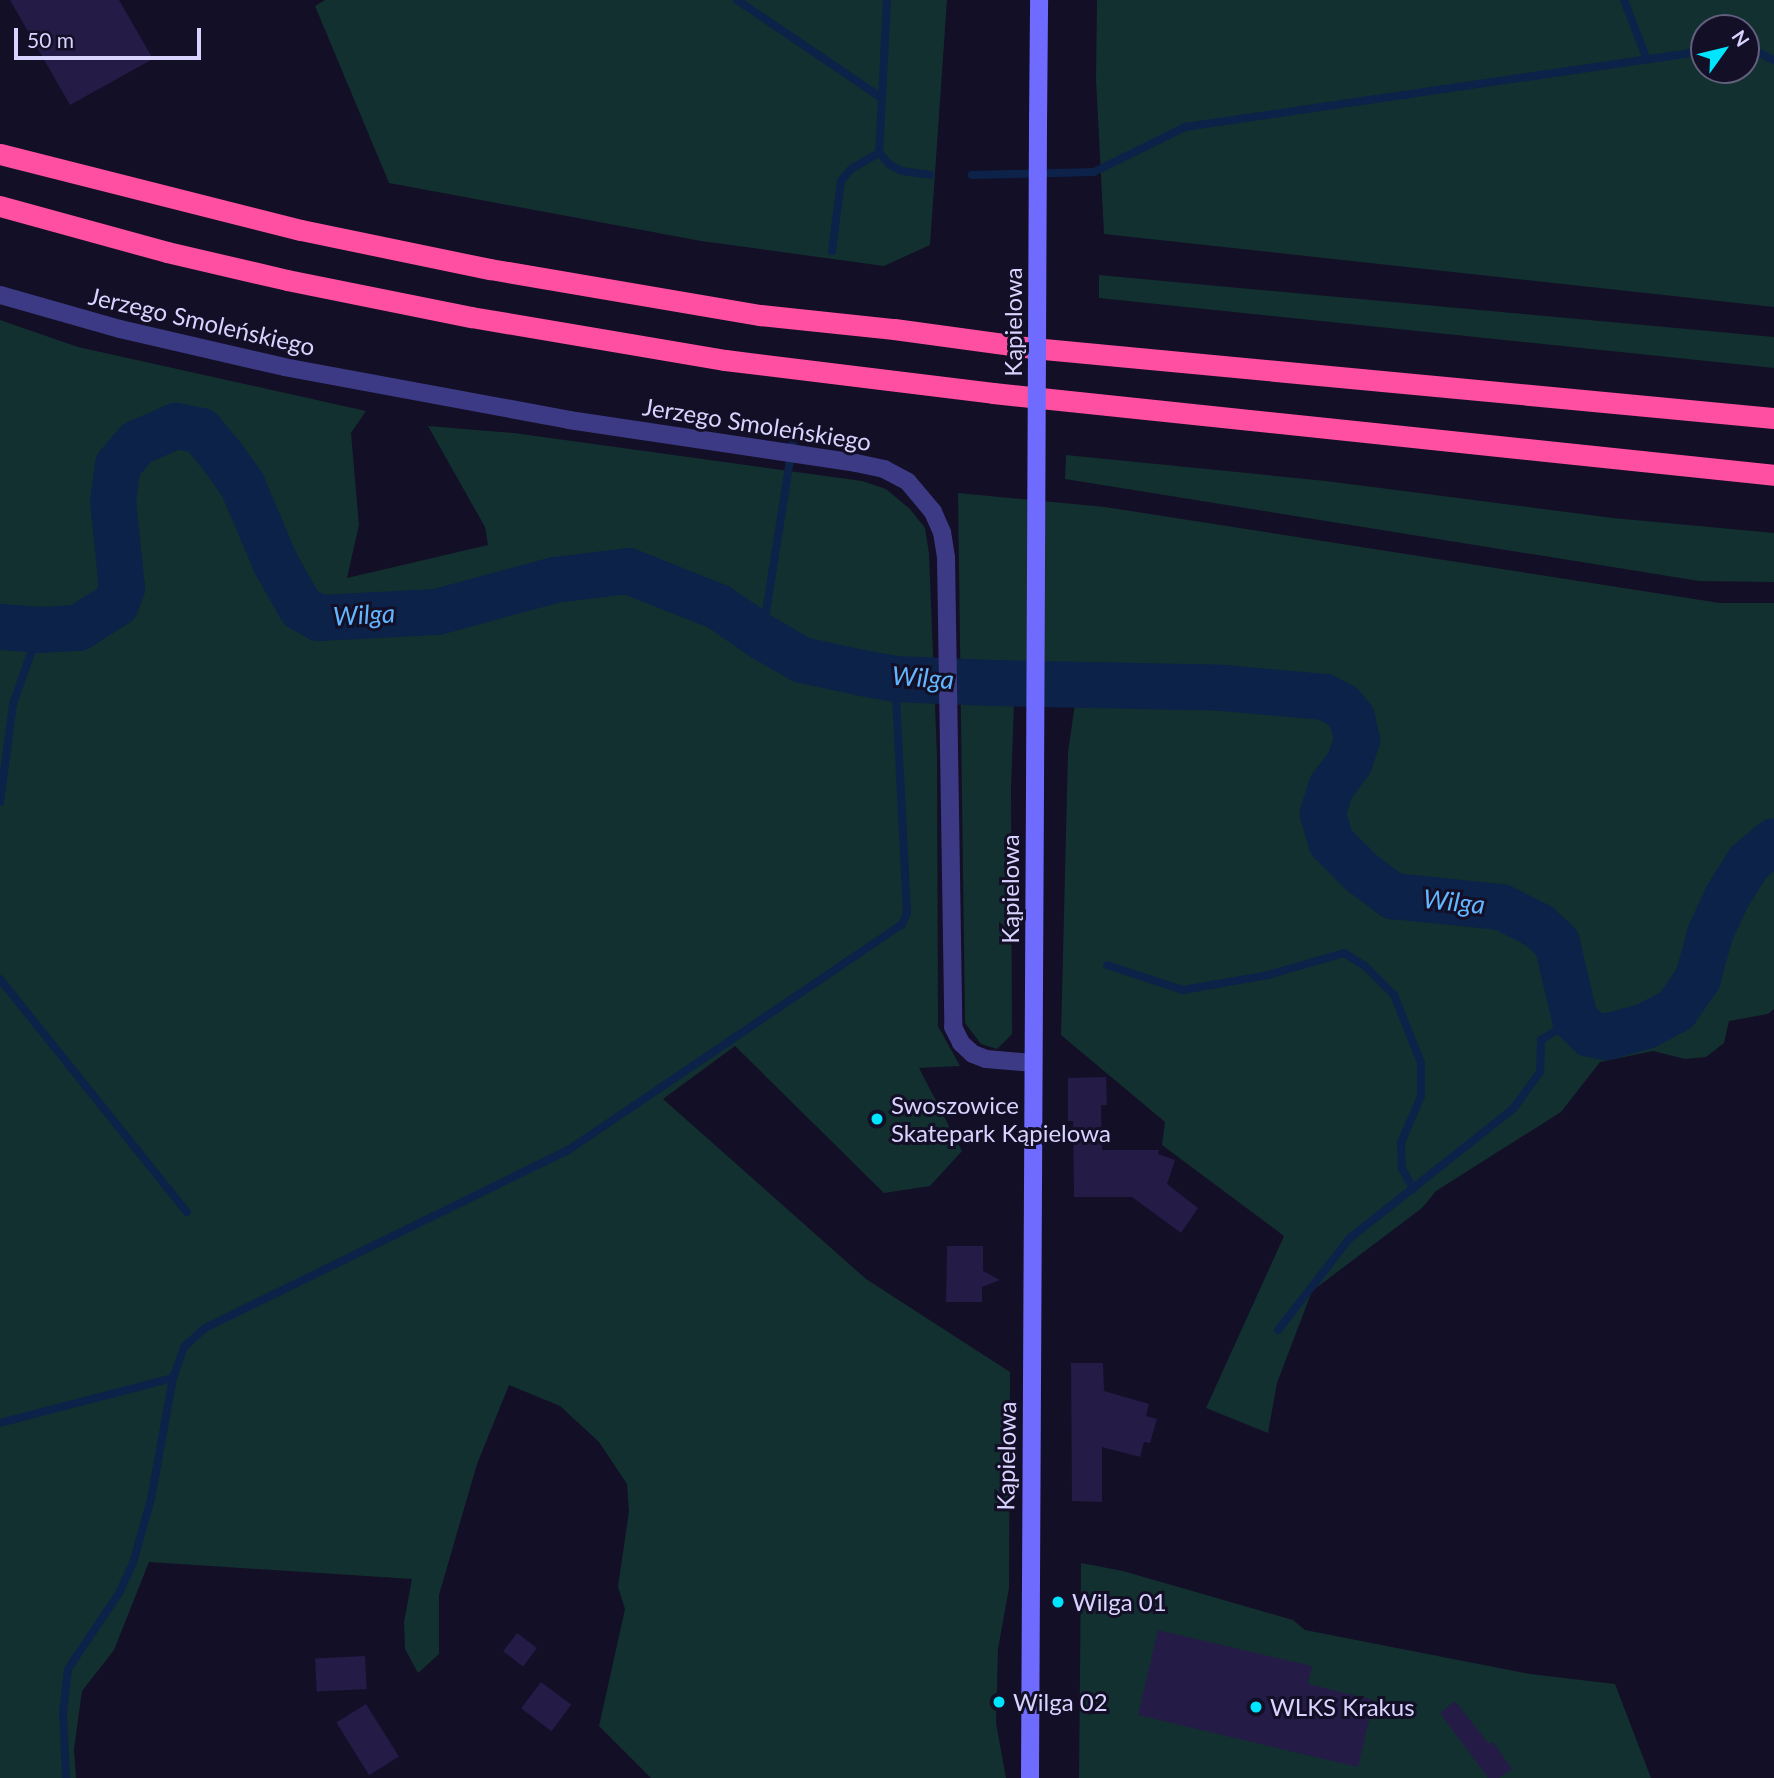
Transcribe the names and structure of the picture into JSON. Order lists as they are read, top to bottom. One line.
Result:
{"streets":{"street":["Jerzego Smoleńskiego","Kąpielowa"]},"crossings":[["Jerzego Smoleńskiego","Kąpielowa"]],"water":["Wilga"],"places":["Swoszowice Skatepark Kąpielowa","Wilga 01","Wilga 02","WLKS Krakus"],"scale_bar":"50 m","north":"top right"}
